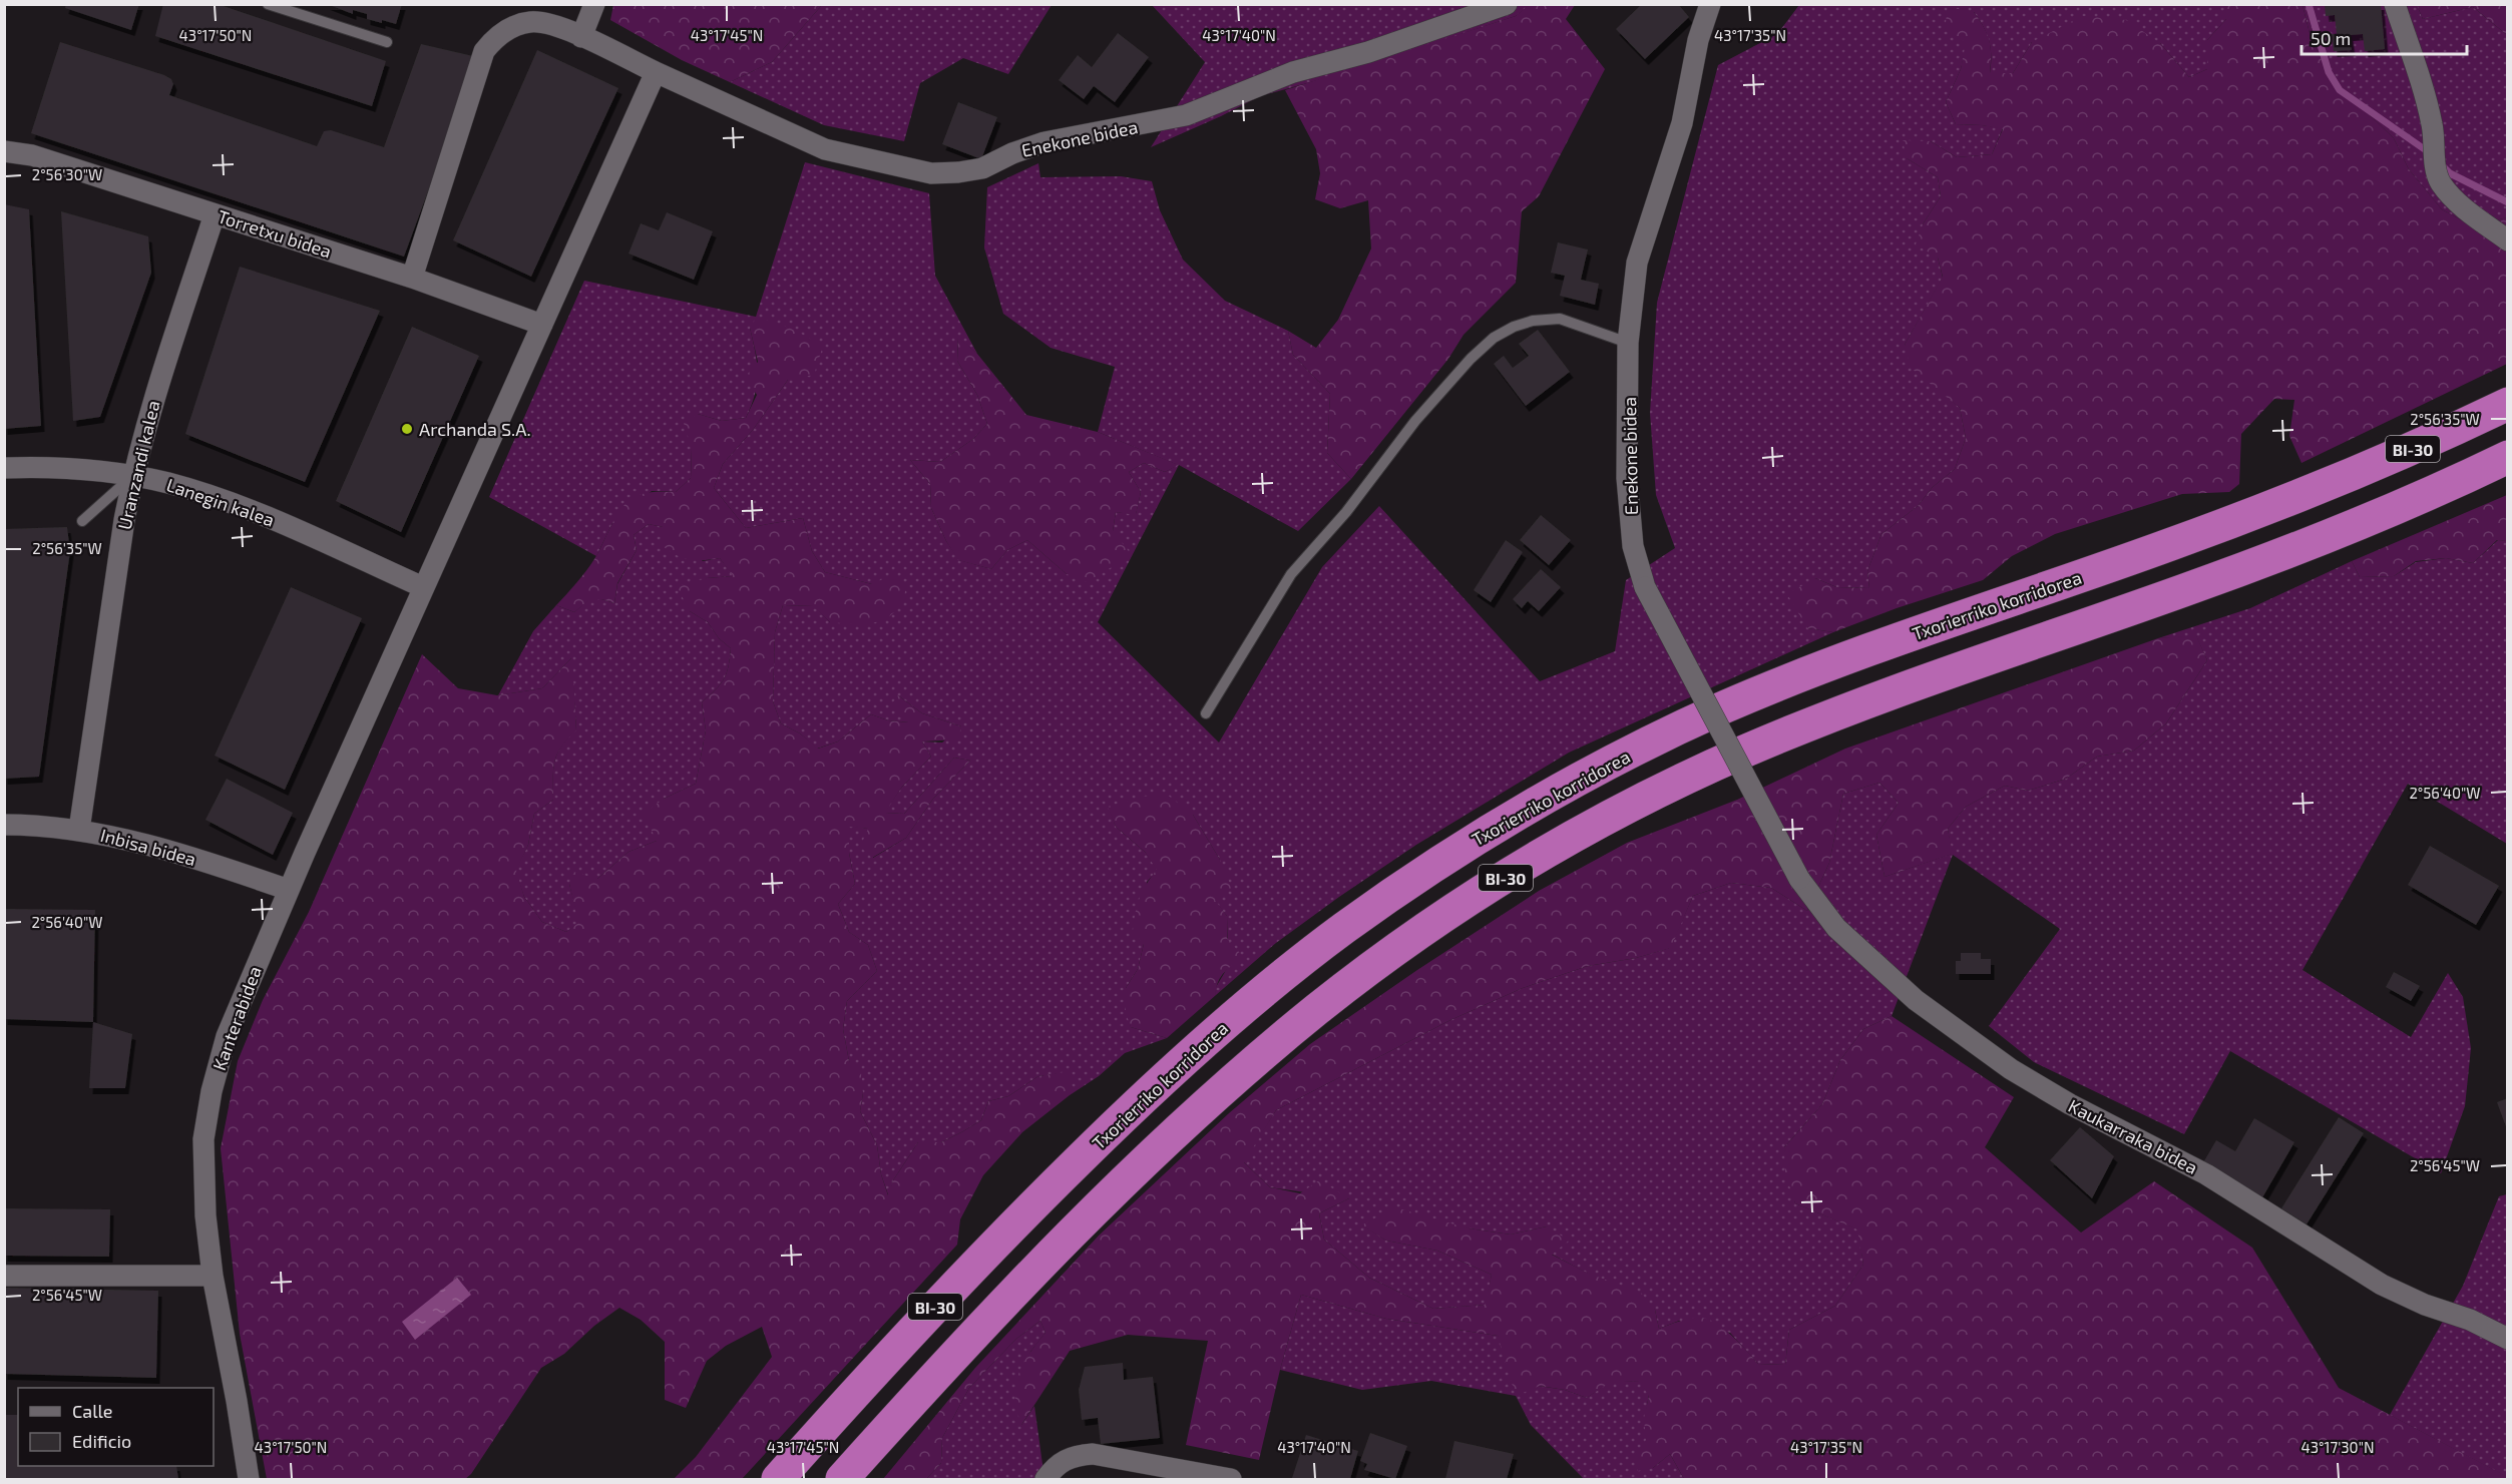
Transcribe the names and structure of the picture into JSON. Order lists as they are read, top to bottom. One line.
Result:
{"streets":{"highway":["BI-30","Txorierriko korridorea"],"street":["Enekone bidea","Torretxu bidea","Uranzandi kalea","Lanegin kalea","Inbisa bidea","Kanterabidea","Kaukarraka bidea"]},"crossings":[["Enekone bidea","Torretxu bidea"],["Enekone bidea","Kanterabidea"],["Enekone bidea","Kaukarraka bidea"],["Torretxu bidea","Uranzandi kalea"],["Torretxu bidea","Kanterabidea"],["Uranzandi kalea","Lanegin kalea"],["Uranzandi kalea","Inbisa bidea"],["Lanegin kalea","Kanterabidea"],["Inbisa bidea","Kanterabidea"]],"places":["Archanda S.A."],"legend":["Calle","Edificio"],"scale_bar":"50 m","coordinates":["43°17'50\"N","43°17'45\"N","43°17'40\"N","43°17'35\"N","2°56'30\"W","2°56'35\"W","2°56'40\"W","2°56'45\"W","43°17'30\"N"]}
